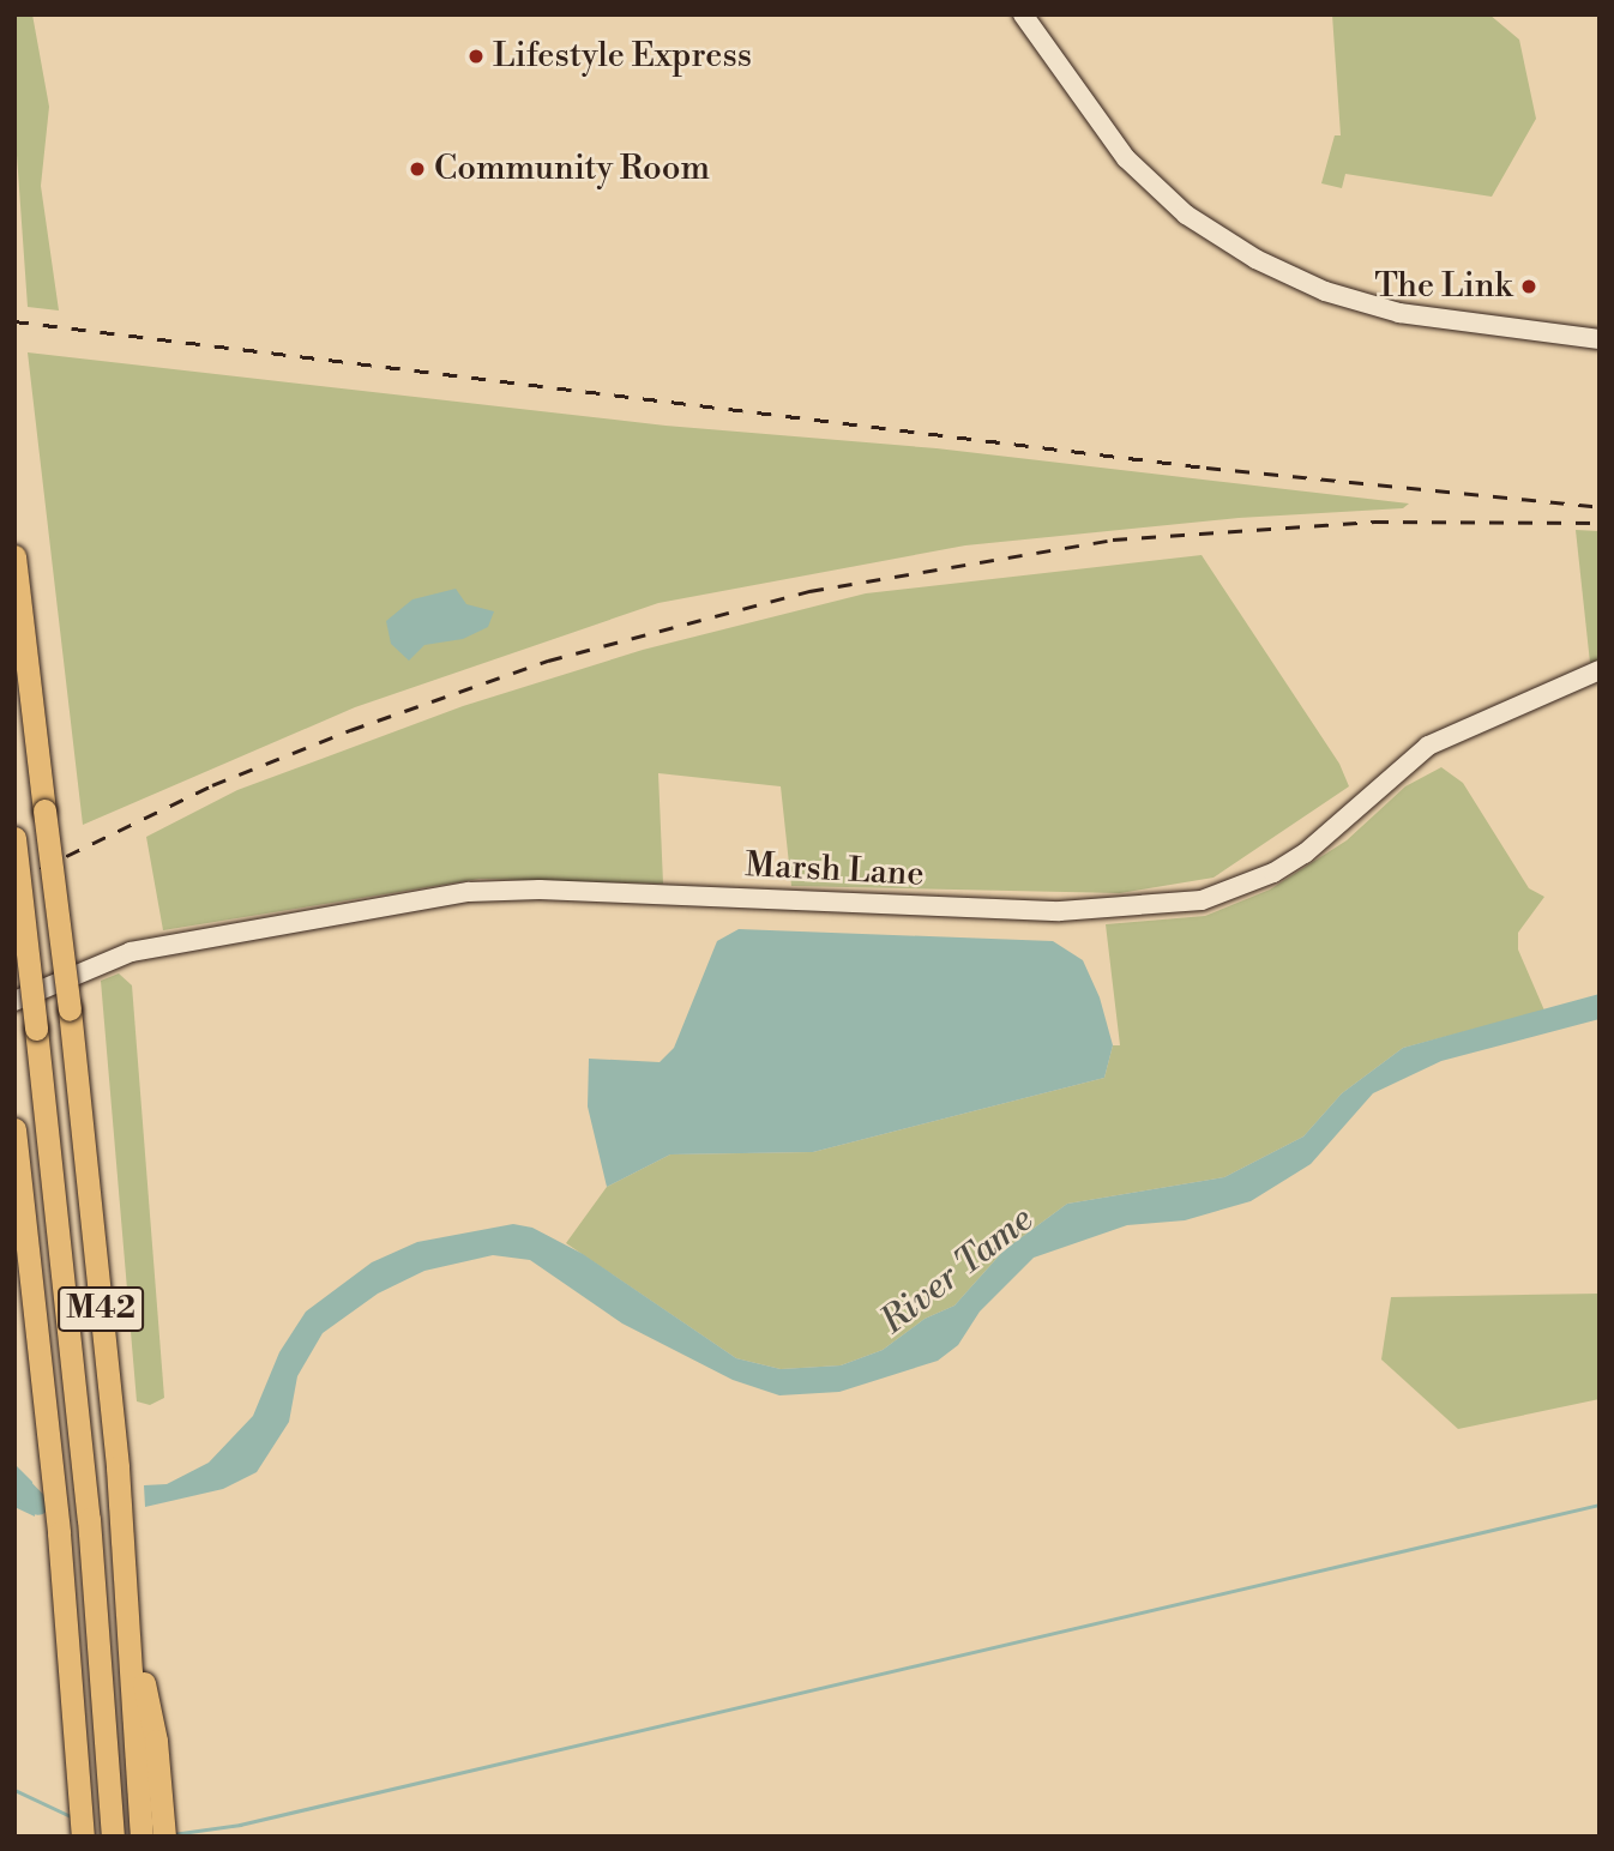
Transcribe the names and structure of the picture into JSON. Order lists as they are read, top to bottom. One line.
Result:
{"streets":{"highway":["M42"],"main road":["Marsh Lane"]},"water":["River Tame"],"places":["Lifestyle Express","Community Room","The Link"]}
